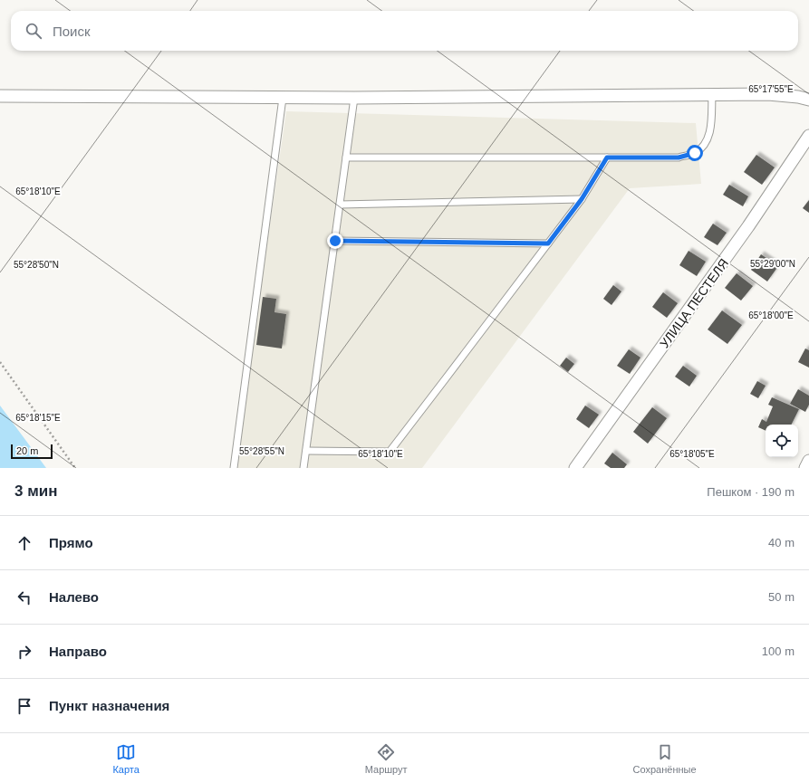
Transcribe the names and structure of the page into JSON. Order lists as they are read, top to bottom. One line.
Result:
{"streets":{"street":["УЛИЦА ПЕСТЕЛЯ"]},"scale_bar":"20 m","page":{"search":"Поиск","scale":"20 m","heading":["3 мин","Пешком · 190 m"],"list":[["Прямо","40 m"],["Налево","50 m"],["Направо","100 m"],"Пункт назначения"],"nav":["Карта","Маршрут","Сохранённые"]},"coordinates":["65°17'55\"E","65°18'10\"E","55°29'00\"N","55°28'50\"N","65°18'00\"E","65°18'15\"E","55°28'55\"N","65°18'05\"E"]}
